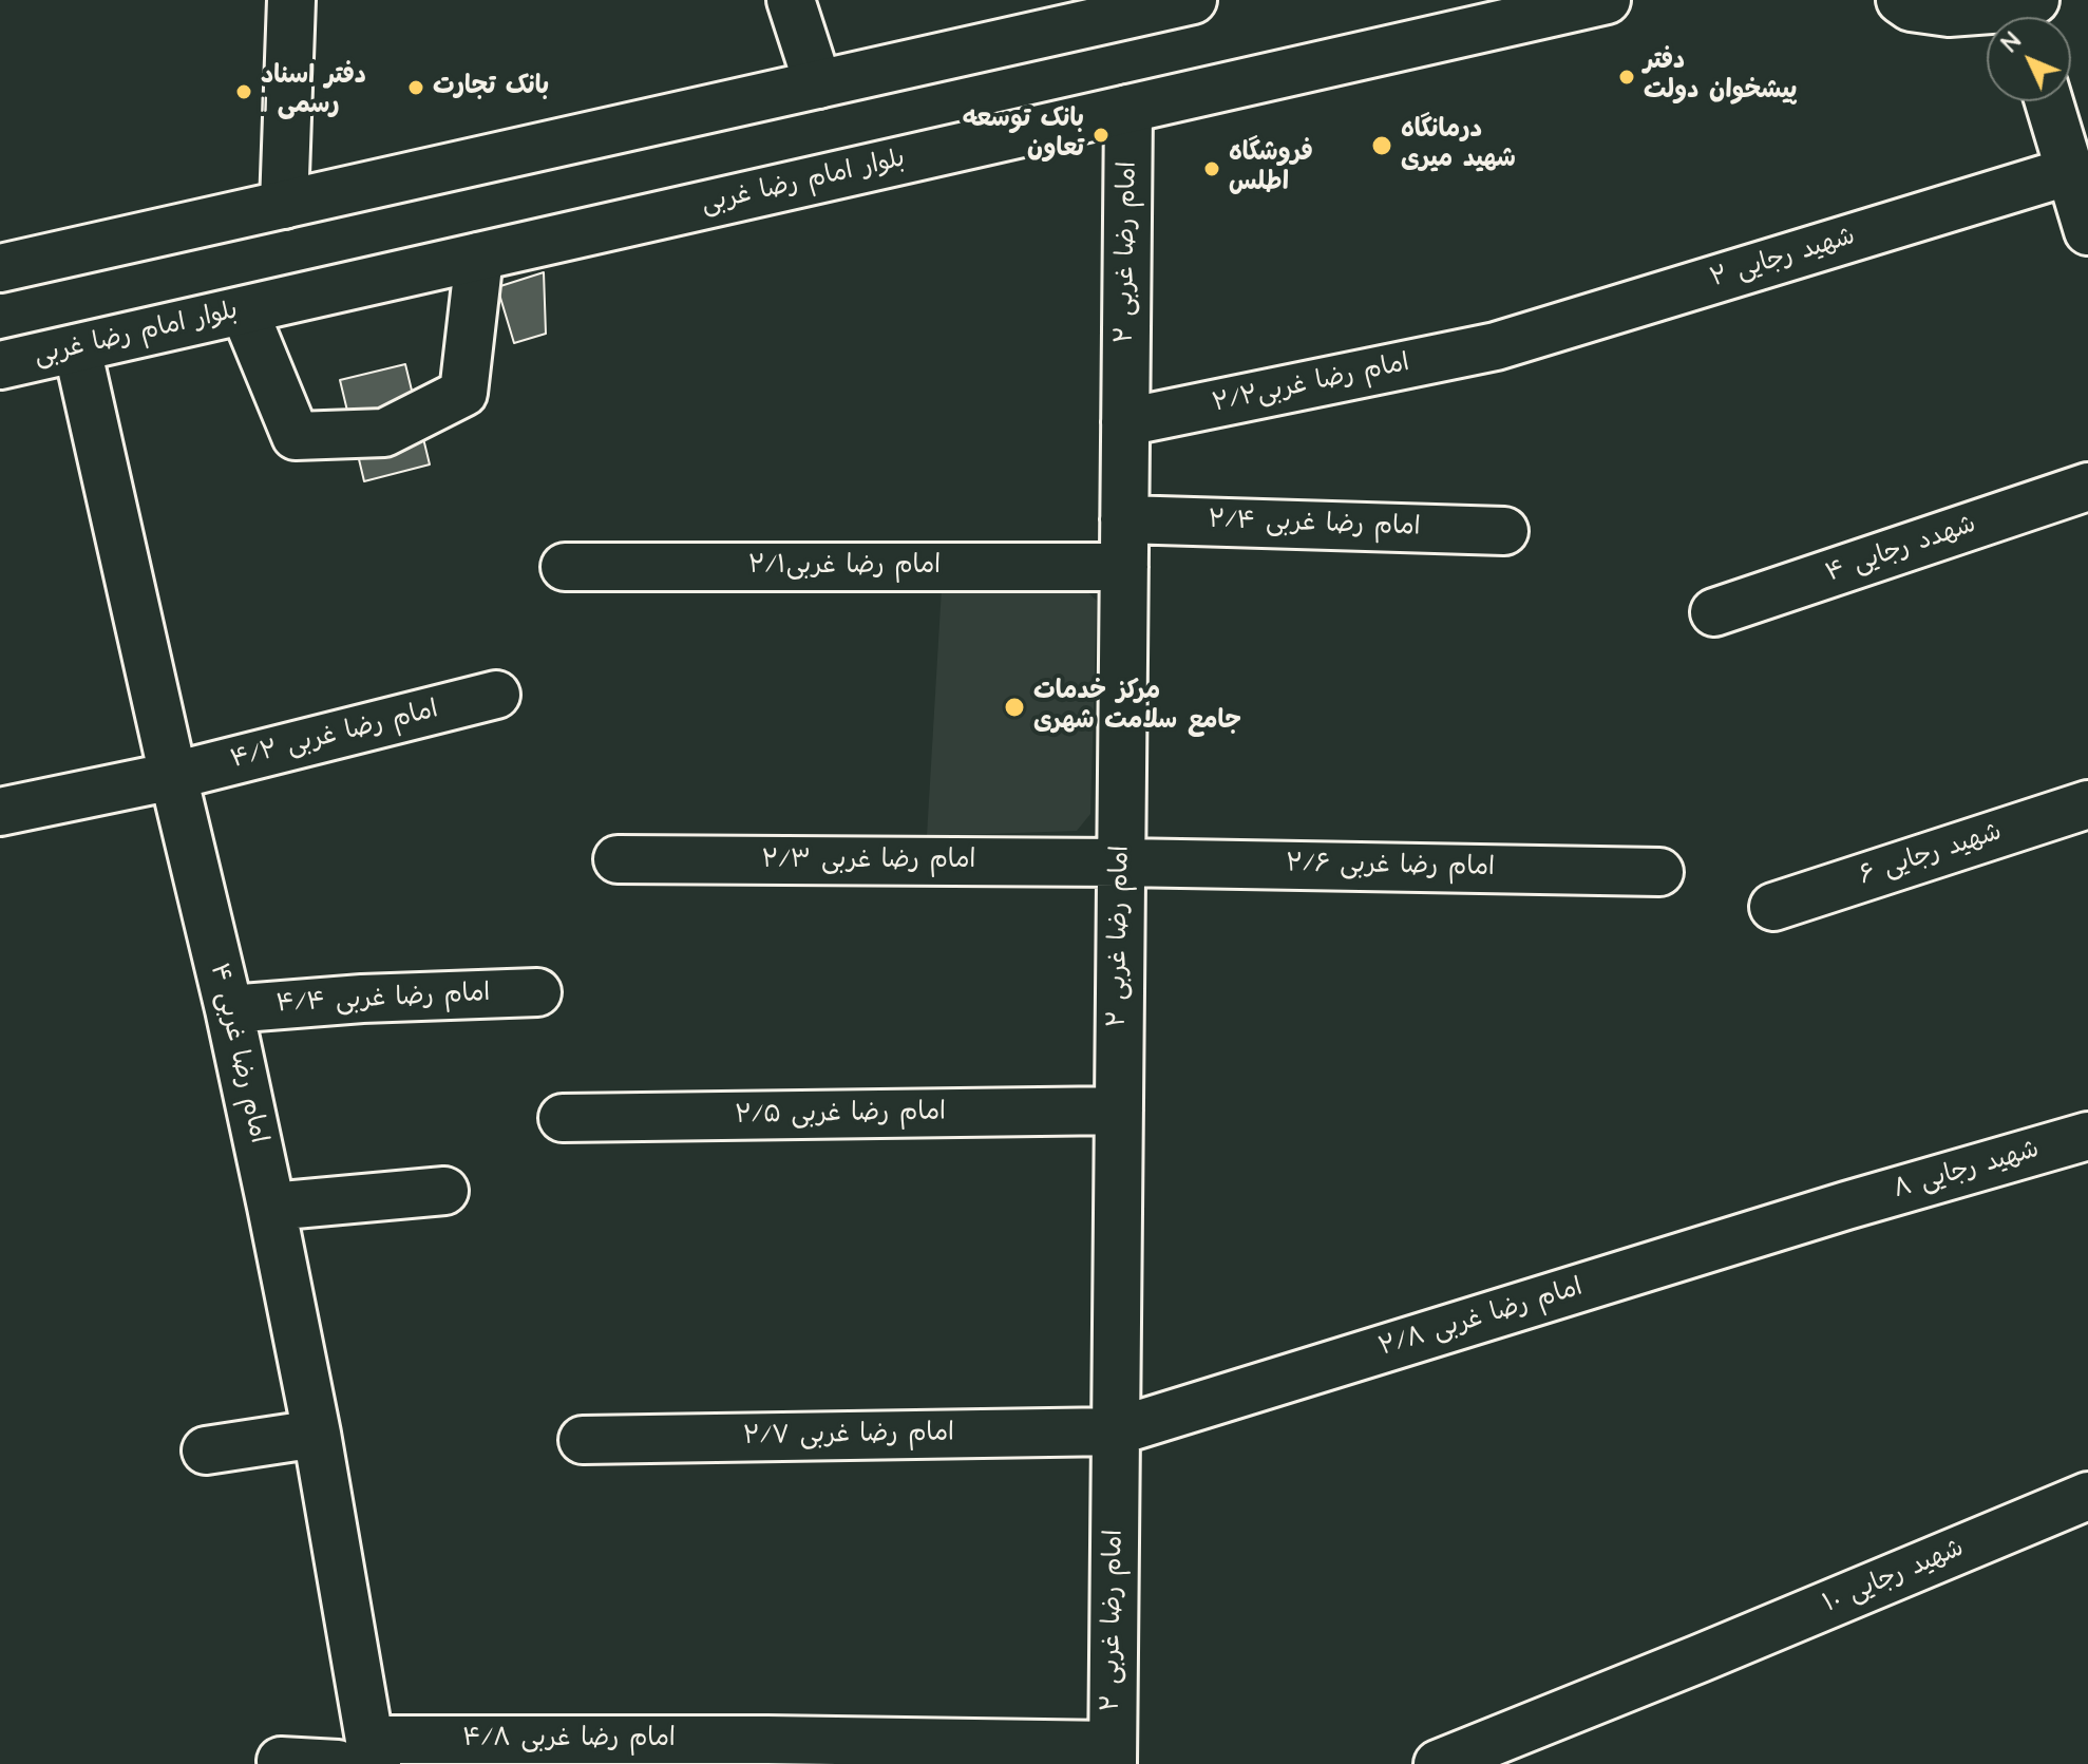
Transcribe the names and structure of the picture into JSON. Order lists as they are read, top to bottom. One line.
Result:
{"streets":{"street":["بلوار امام رضا غربی","امام رضا غربی ۲","شهید رجایی ۲","امام رضا غربی۲/۲","امام رضا غربی ۲/۴","شهدد رجایی ۴","امام رضا غربی۲/۱","امام رضا غربی ۴/۲","شهید رجایی ۶","امام رضا غربی ۲/۳","امام رضا غربی ۲/۶","امام رضا غربی ۴/۴","امام رضا غربی ۴","امام رضا غربی ۲/۵","شهید رجایی ۸","امام رضا غربی ۲/۸","امام رضا غربی ۲/۷","شهید رجایی ۱۰","امام رضا غربی ۴/۸"]},"crossings":[["بلوار امام رضا غربی","امام رضا غربی ۲"],["بلوار امام رضا غربی","امام رضا غربی ۴"],["امام رضا غربی ۲","امام رضا غربی۲/۲"],["امام رضا غربی ۲","امام رضا غربی ۲/۴"],["امام رضا غربی ۲","امام رضا غربی۲/۱"],["امام رضا غربی ۲","امام رضا غربی ۲/۳"],["امام رضا غربی ۲","امام رضا غربی ۲/۶"],["امام رضا غربی ۲","امام رضا غربی ۲/۵"],["امام رضا غربی ۲","امام رضا غربی ۲/۸"],["امام رضا غربی ۲","امام رضا غربی ۲/۷"],["امام رضا غربی ۲","امام رضا غربی ۴/۸"],["شهید رجایی ۲","امام رضا غربی۲/۲"],["امام رضا غربی ۴/۲","امام رضا غربی ۴"],["امام رضا غربی ۲/۳","امام رضا غربی ۲/۶"],["امام رضا غربی ۴/۴","امام رضا غربی ۴"],["امام رضا غربی ۴","امام رضا غربی ۴/۸"],["شهید رجایی ۸","امام رضا غربی ۲/۸"],["امام رضا غربی ۲/۸","امام رضا غربی ۲/۷"]],"places":["دفتر پیشخوان دولت","بانک تجارت","دفتر اسناد رسمی 11","بانک توسعه تعاون","درمانگاه شهید میری","فروشگاه اطلس","مرکز خدمات جامع سلامت شهری"],"north":"top left"}
